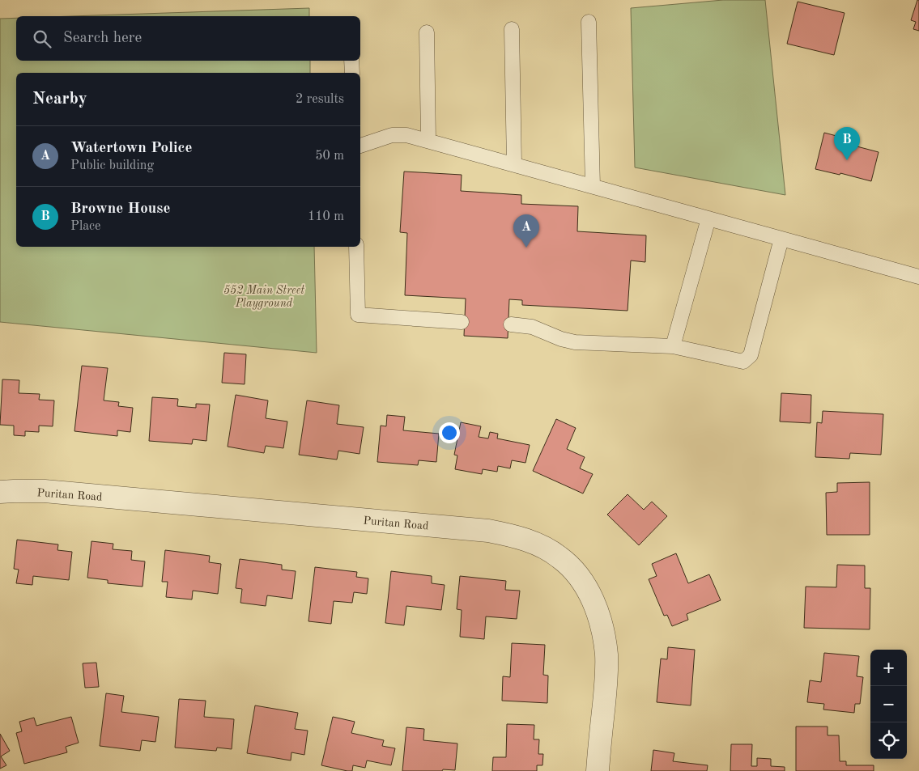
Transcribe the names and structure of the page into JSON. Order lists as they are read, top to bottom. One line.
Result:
{"streets":{"street":["Puritan Road"]},"parks":["552 Main Street Playground"],"page":{"search":"Search here","heading":["Nearby","2 results"],"list":[{"mark":"A","name":"Watertown Police","note":"Public building","value":"50 m"},{"mark":"B","name":"Browne House","note":"Place","value":"110 m"}],"pins":["B","A"],"map_buttons":["+","−"]}}
